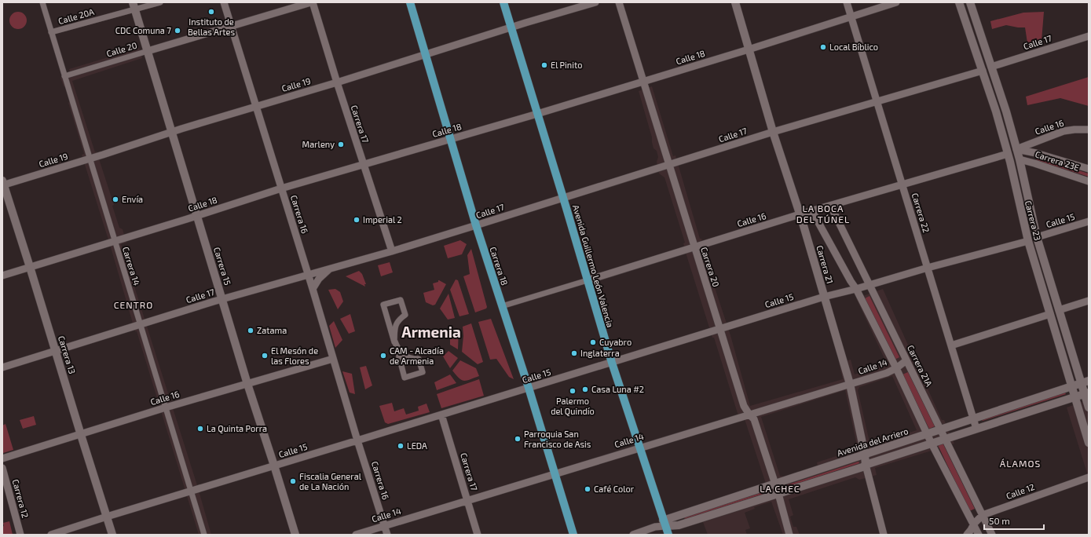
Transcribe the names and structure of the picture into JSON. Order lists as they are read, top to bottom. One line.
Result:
{"streets":{"main road":["Carrera 18","Avenida Guillermo León Valencia"],"street":["Calle 20A","Calle 17","Calle 20","Calle 18","Calle 19","Carrera 17","Calle 16","Carrera 23E","Carrera 22","Carrera 16","Carrera 23","Calle 15","Carrera 21","Carrera 14","Carrera 15","Carrera 20","Carrera 13","Carrera 21A","Calle 14","Avenida del Arriero","Calle 12","Carrera 12"]},"crossings":[["Calle 20A","Carrera 14"],["Calle 20A","Carrera 15"],["Calle 17","Carrera 17"],["Calle 17","Carrera 22"],["Calle 17","Carrera 16"],["Calle 17","Carrera 23"],["Calle 17","Carrera 21"],["Calle 17","Carrera 14"],["Calle 17","Carrera 15"],["Calle 17","Carrera 18"],["Calle 17","Avenida Guillermo León Valencia"],["Calle 17","Carrera 20"],["Calle 17","Carrera 13"],["Calle 20","Carrera 17"],["Calle 20","Carrera 16"],["Calle 20","Carrera 14"],["Calle 20","Carrera 15"],["Calle 18","Carrera 17"],["Calle 18","Carrera 22"],["Calle 18","Carrera 16"],["Calle 18","Carrera 21"],["Calle 18","Carrera 14"],["Calle 18","Carrera 15"],["Calle 18","Carrera 18"],["Calle 18","Avenida Guillermo León Valencia"],["Calle 18","Carrera 20"],["Calle 18","Carrera 13"],["Calle 19","Carrera 17"],["Calle 19","Carrera 16"],["Calle 19","Carrera 14"],["Calle 19","Carrera 15"],["Calle 19","Carrera 18"],["Calle 19","Avenida Guillermo León Valencia"],["Calle 19","Carrera 13"],["Carrera 17","Calle 15"],["Carrera 17","Calle 14"],["Calle 16","Carrera 23E"],["Calle 16","Carrera 22"],["Calle 16","Carrera 16"],["Calle 16","Carrera 23"],["Calle 16","Carrera 21"],["Calle 16","Carrera 14"],["Calle 16","Carrera 15"],["Calle 16","Carrera 18"],["Calle 16","Avenida Guillermo León Valencia"],["Calle 16","Carrera 20"],["Calle 16","Carrera 13"],["Calle 16","Carrera 21A"],["Carrera 23E","Carrera 23"],["Carrera 22","Calle 15"],["Carrera 22","Avenida del Arriero"],["Carrera 16","Calle 15"],["Carrera 16","Calle 14"],["Carrera 23","Calle 15"],["Carrera 23","Avenida del Arriero"],["Calle 15","Carrera 21"],["Calle 15","Carrera 14"],["Calle 15","Carrera 15"],["Calle 15","Carrera 18"],["Calle 15","Avenida Guillermo León Valencia"],["Calle 15","Carrera 20"],["Calle 15","Carrera 13"],["Calle 15","Carrera 21A"],["Carrera 21","Calle 14"],["Carrera 21","Avenida del Arriero"],["Carrera 18","Calle 14"],["Avenida Guillermo León Valencia","Calle 14"],["Avenida Guillermo León Valencia","Avenida del Arriero"],["Carrera 20","Calle 14"],["Carrera 20","Avenida del Arriero"],["Carrera 21A","Calle 14"],["Carrera 21A","Avenida del Arriero"],["Carrera 21A","Calle 12"]],"districts":["LA BOCA DEL TÚNEL","CENTRO","Armenia","ÁLAMOS","LA CHEC"],"places":["Instituto de Bellas Artes","CDC Comuna 7","Local Bíblico","El Pinito","Marleny","Envía","Imperial 2","Zatama","Cuyabro","Inglaterra","El Mesón de las Flores","CAM - Alcadía de Armenia","Casa Luna #2","Palermo del Quindío","La Quinta Porra","Parroquia San Francisco de Asis","LEDA","Fiscalia General de La Nación","Café Color"],"scale_bar":"50 m"}
